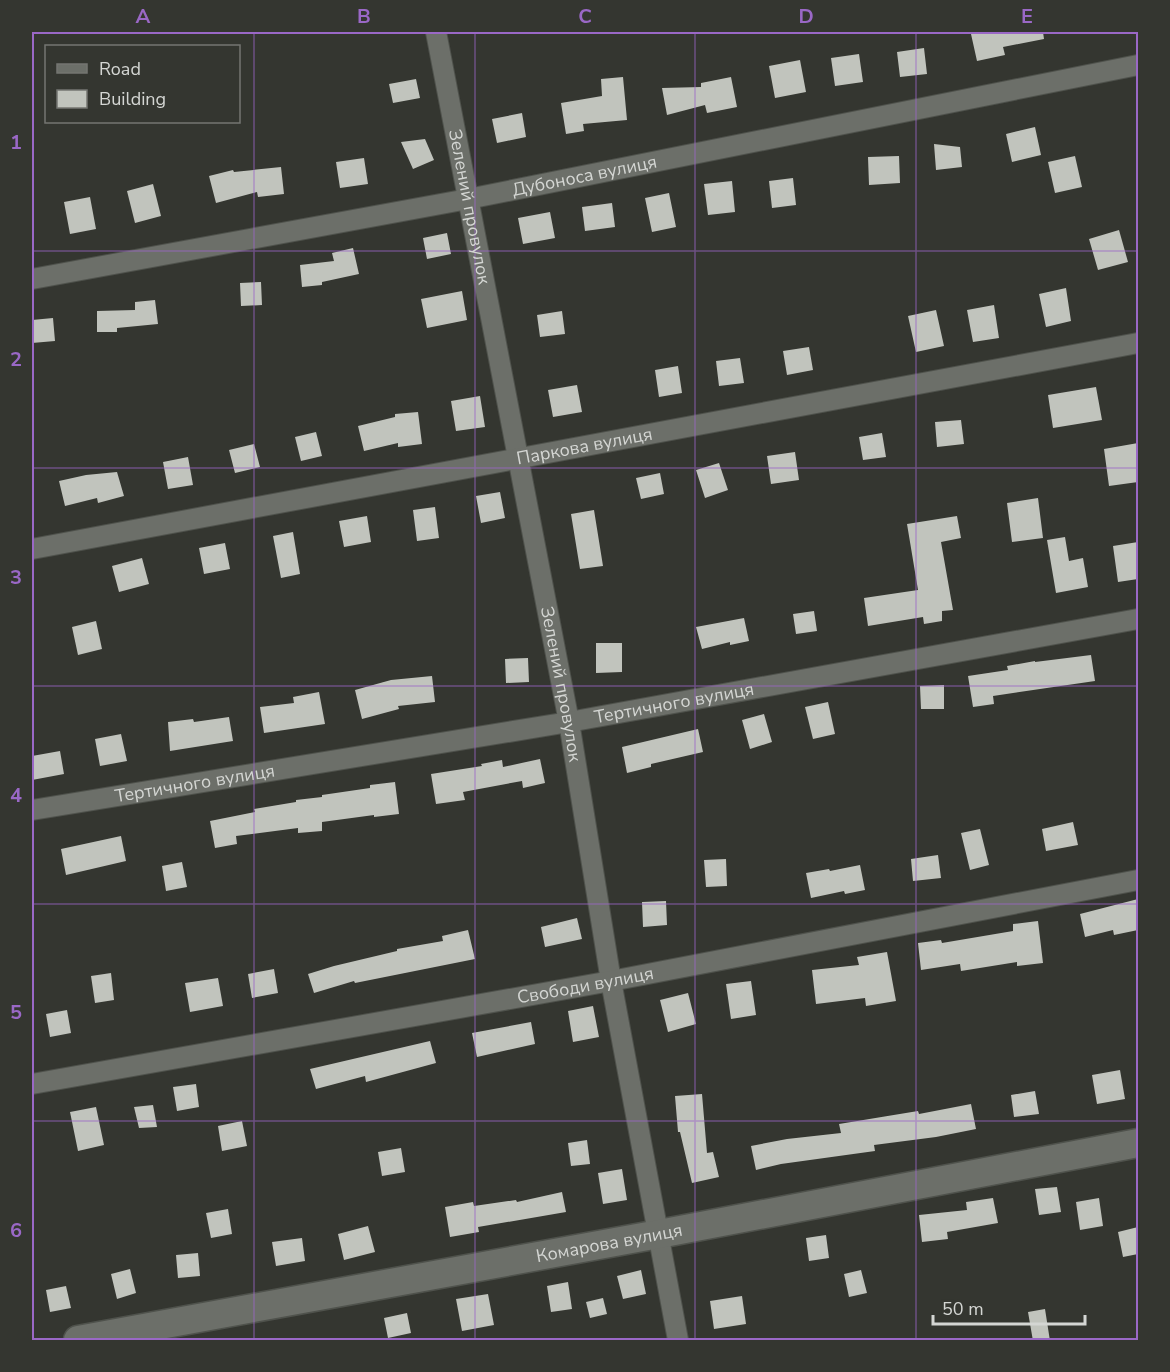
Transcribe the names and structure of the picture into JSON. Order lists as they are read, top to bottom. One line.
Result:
{"streets":{"main road":["Комарова вулиця"],"street":["Дубоноса вулиця","Зелений провулок","Паркова вулиця","Тертичного вулиця","Свободи вулиця"]},"crossings":[["Дубоноса вулиця","Зелений провулок"],["Зелений провулок","Паркова вулиця"],["Зелений провулок","Тертичного вулиця"],["Зелений провулок","Свободи вулиця"],["Зелений провулок","Комарова вулиця"]],"legend":["Road","Building"],"scale_bar":"50 m","grid":{"columns":["A","B","C","D","E"],"rows":["1","2","3","4","5","6"]}}
